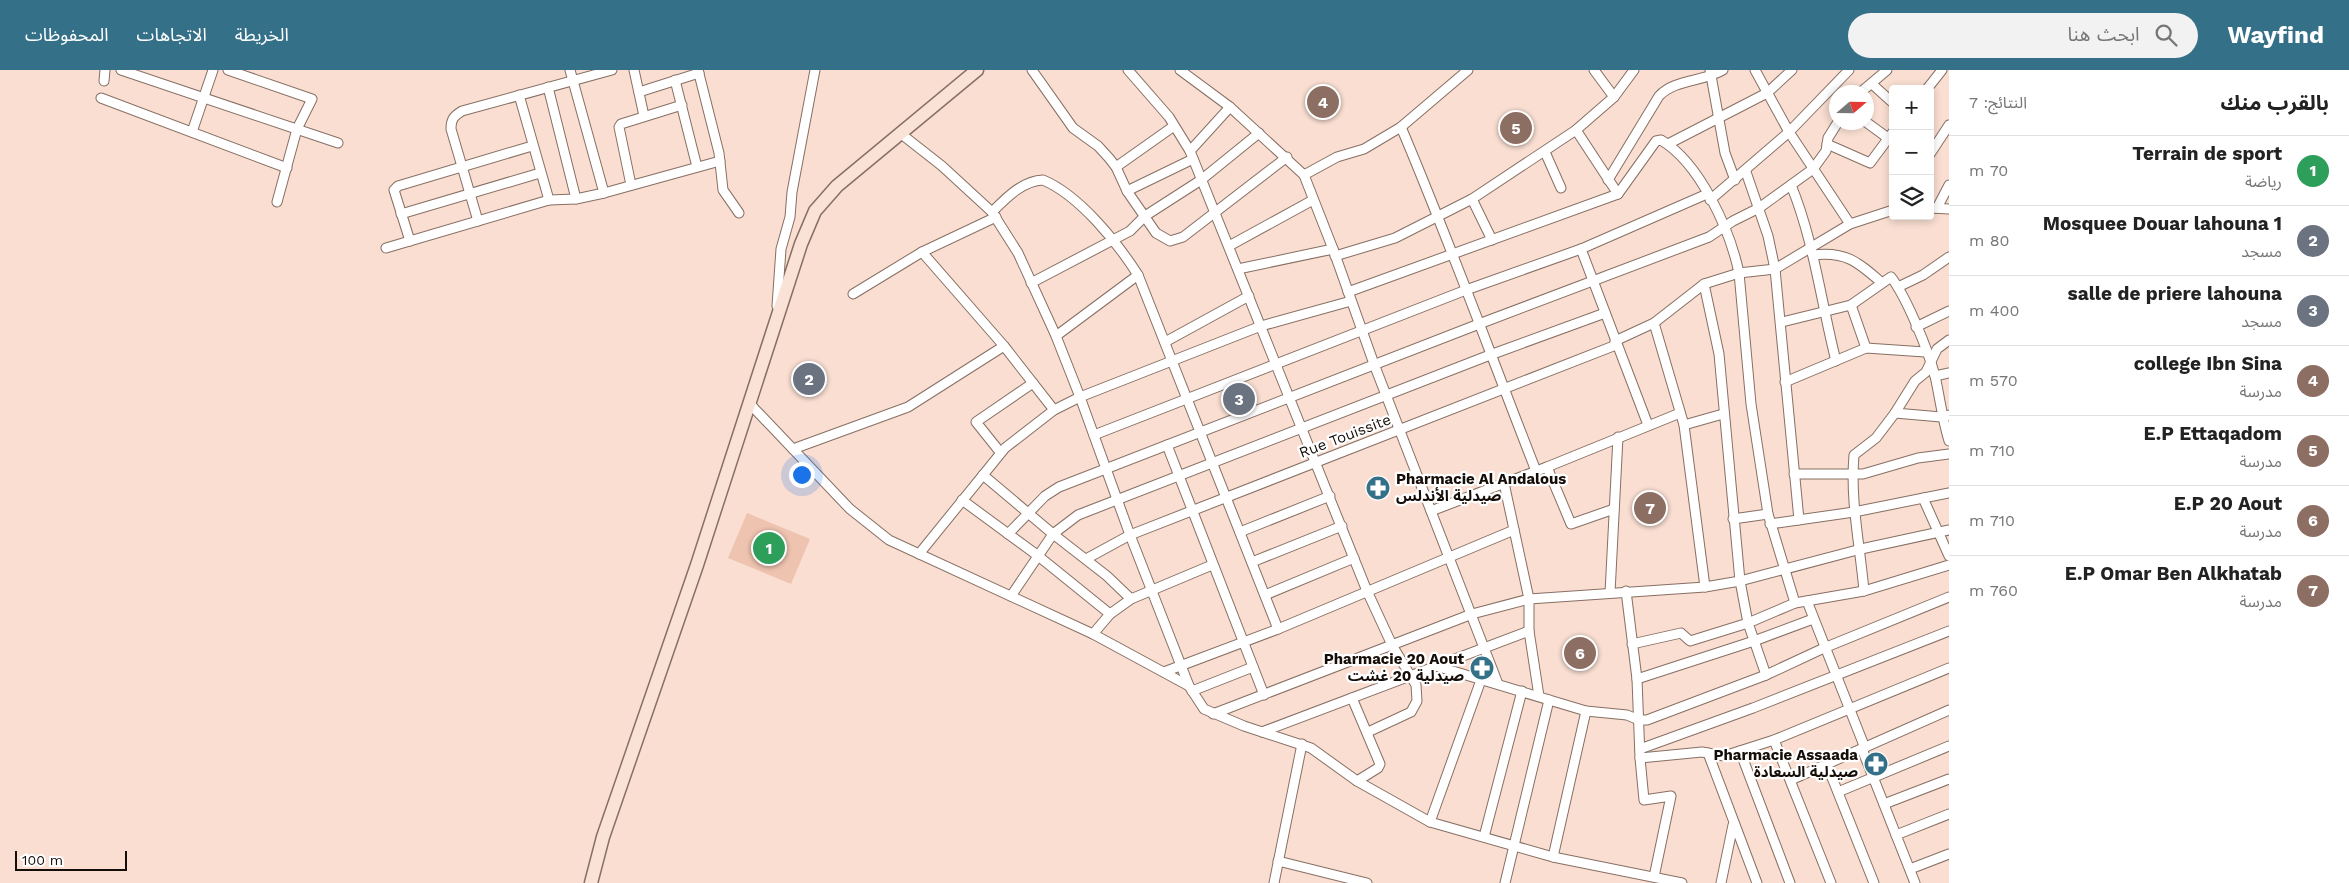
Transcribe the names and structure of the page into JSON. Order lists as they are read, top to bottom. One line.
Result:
{"streets":{"street":["Rue Touissite"]},"places":{"pharmacy":["Pharmacie Al Andalous صيدلية الأندلس","Pharmacie 20 Aout صيدلية 20 غشت","Pharmacie Assaada صيدلية السعادة"]},"scale_bar":"100 m","north":"right","page":{"header":"Wayfind","search":"ابحث هنا","nav":["الخريطة","الاتجاهات","المحفوظات"],"heading":["بالقرب منك","النتائج: 7"],"pins":["4","5","2","3","7","1","6"],"map_buttons":["+","−"],"list":[{"mark":"1","name":"Terrain de sport","note":"رياضة","value":"70 m"},{"mark":"2","name":"Mosquee Douar lahouna 1","note":"مسجد","value":"80 m"},{"mark":"3","name":"salle de priere lahouna","note":"مسجد","value":"400 m"},{"mark":"4","name":"college Ibn Sina","note":"مدرسة","value":"570 m"},{"mark":"5","name":"E.P Ettaqadom","note":"مدرسة","value":"710 m"},{"mark":"6","name":"E.P 20 Aout","note":"مدرسة","value":"710 m"},{"mark":"7","name":"E.P Omar Ben Alkhatab","note":"مدرسة","value":"760 m"}],"scale":"100 m"}}
